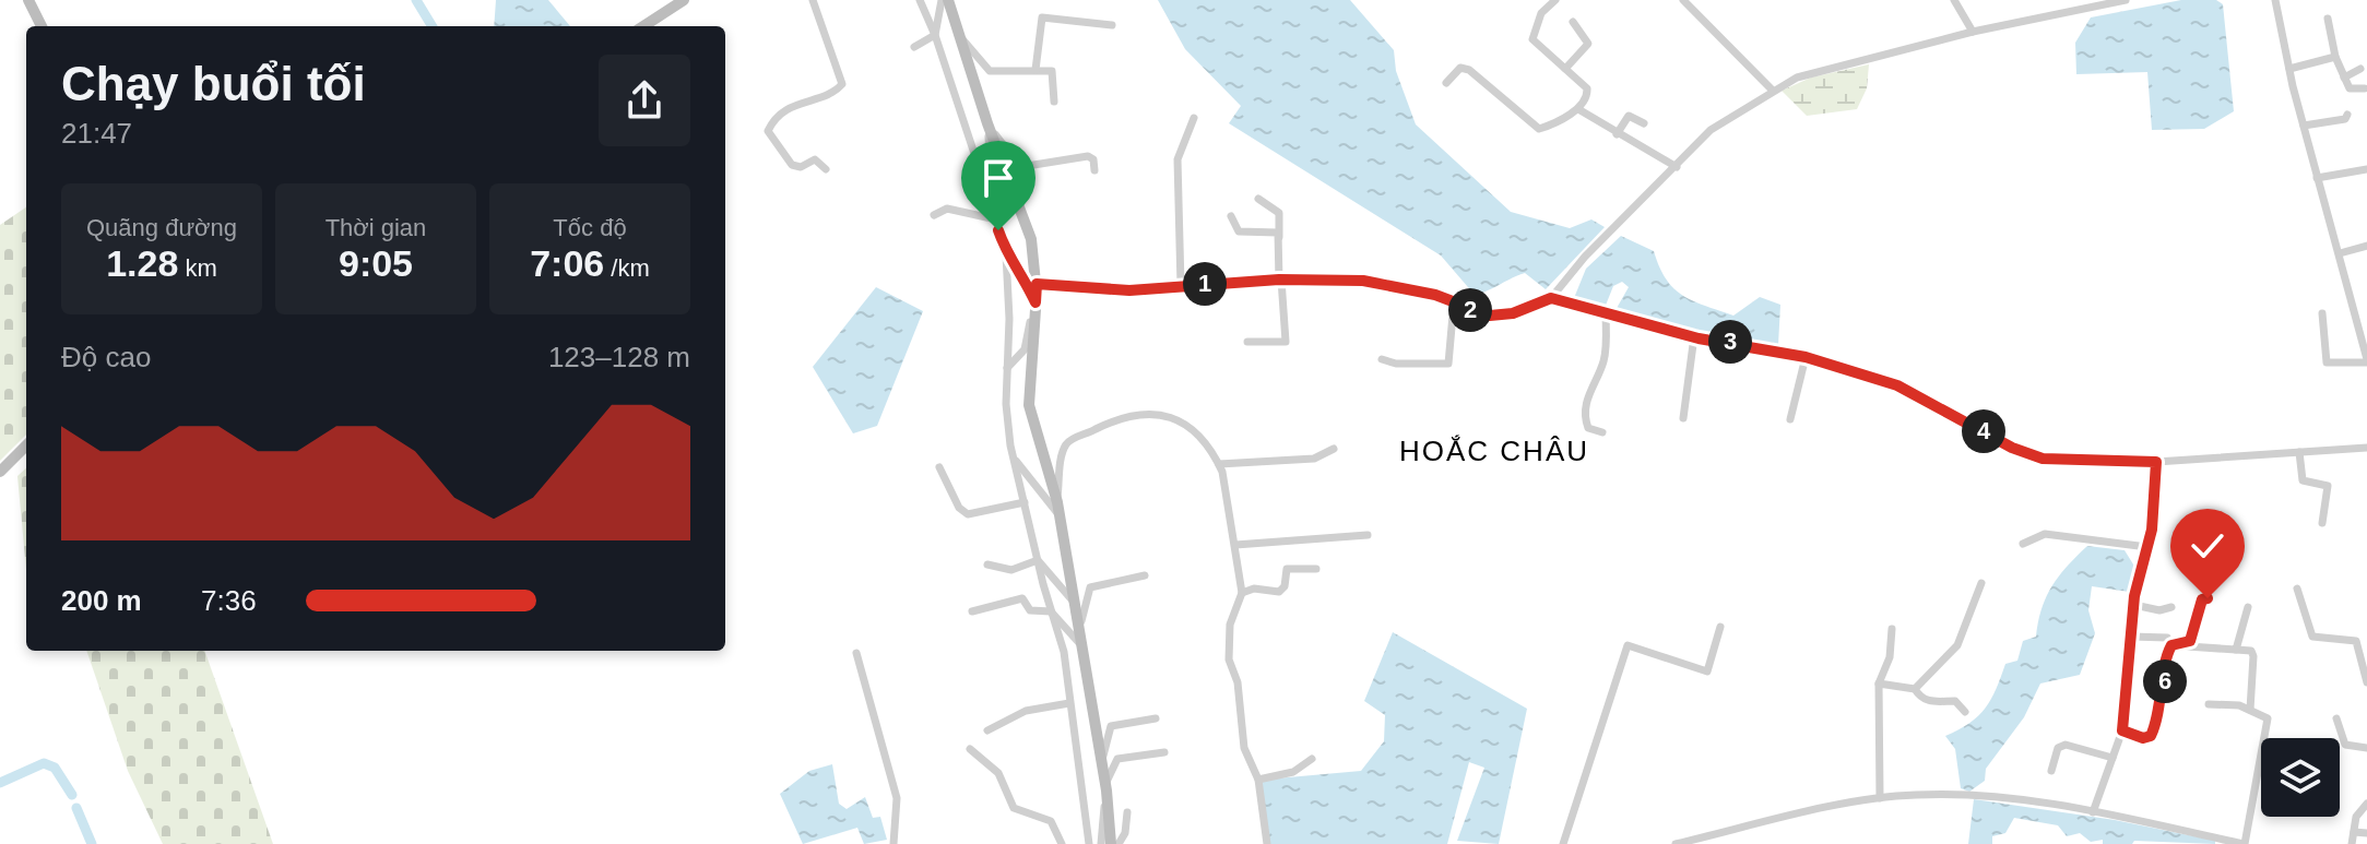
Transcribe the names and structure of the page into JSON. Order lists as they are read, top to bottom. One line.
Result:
{"districts":["HOẮC CHÂU"],"page":{"heading":["Chạy buổi tối","21:47"],"stats":[["Quãng đường","1.28 km"],["Thời gian","9:05"],["Tốc độ","7:06 /km"]],"pins":["1","2","3","4","6"],"chart":["Độ cao","123–128 m"],"list":[{"name":"200 m","note":"7:36"}]}}
